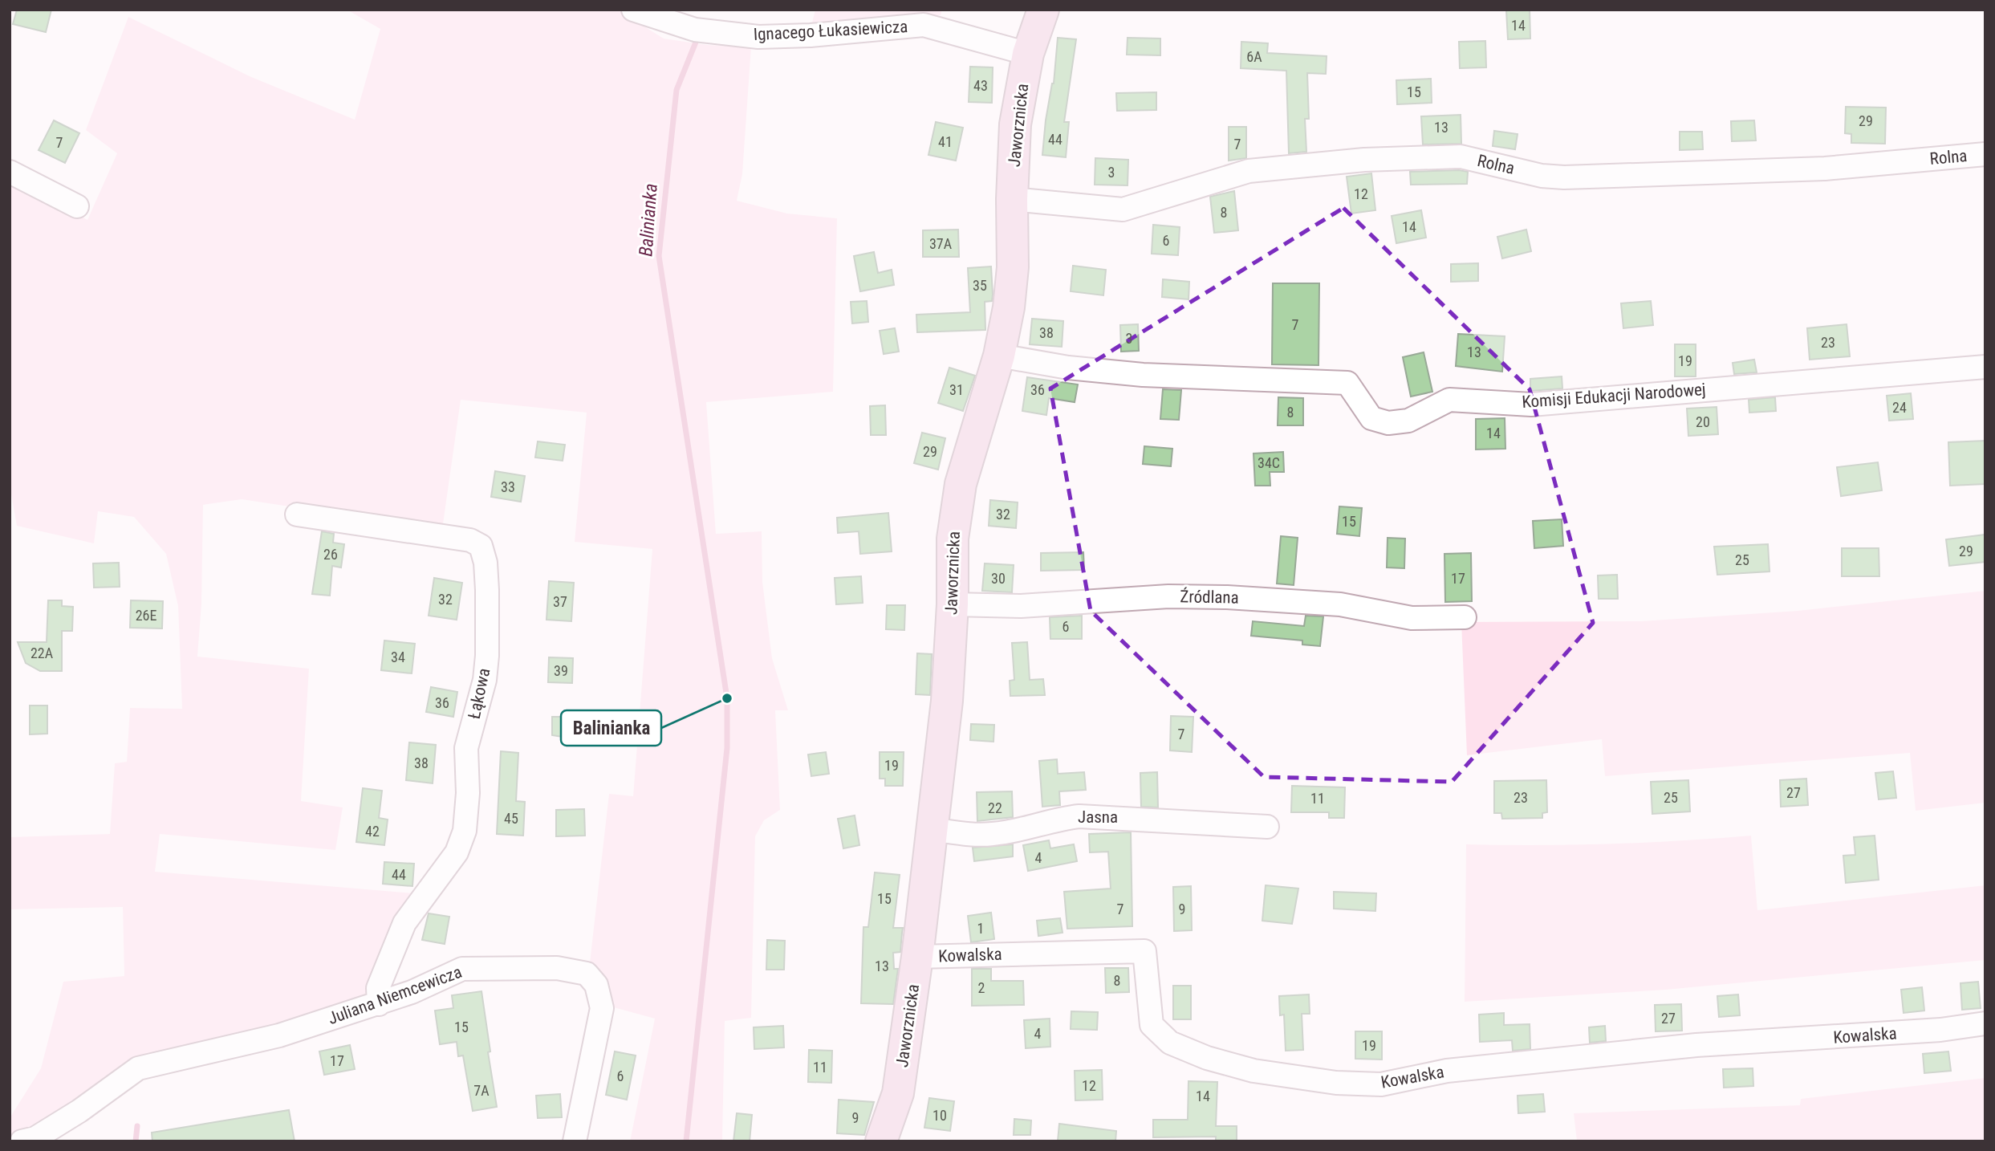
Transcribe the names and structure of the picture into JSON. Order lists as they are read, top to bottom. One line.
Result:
{"streets":{"street":["Ignacego Łukasiewicza","Jaworznicka","Rolna","Komisji Edukacji Narodowej","Źródlana","Łąkowa","Jasna","Kowalska","Juliana Niemcewicza"]},"crossings":[["Ignacego Łukasiewicza","Jaworznicka"],["Jaworznicka","Rolna"],["Jaworznicka","Komisji Edukacji Narodowej"],["Jaworznicka","Źródlana"],["Jaworznicka","Jasna"],["Jaworznicka","Kowalska"],["Łąkowa","Juliana Niemcewicza"]],"water":["Balinianka"],"places":["Balinianka"],"house_numbers":["14","6A","43","15","29","13","44","41","7","7","3","12","8","14","6","37A","35","7","38","3","23","13","19","31","36","24","8","20","14","29","34C","33","32","15","29","26","25","30","17","32","37","26E","6","22A","34","39","36","7","38","19","27","23","25","11","22","45","42","4","44","15","7","9","1","13","8","2","27","15","4","19","17","11","6","12","7A","14","10","9"]}
